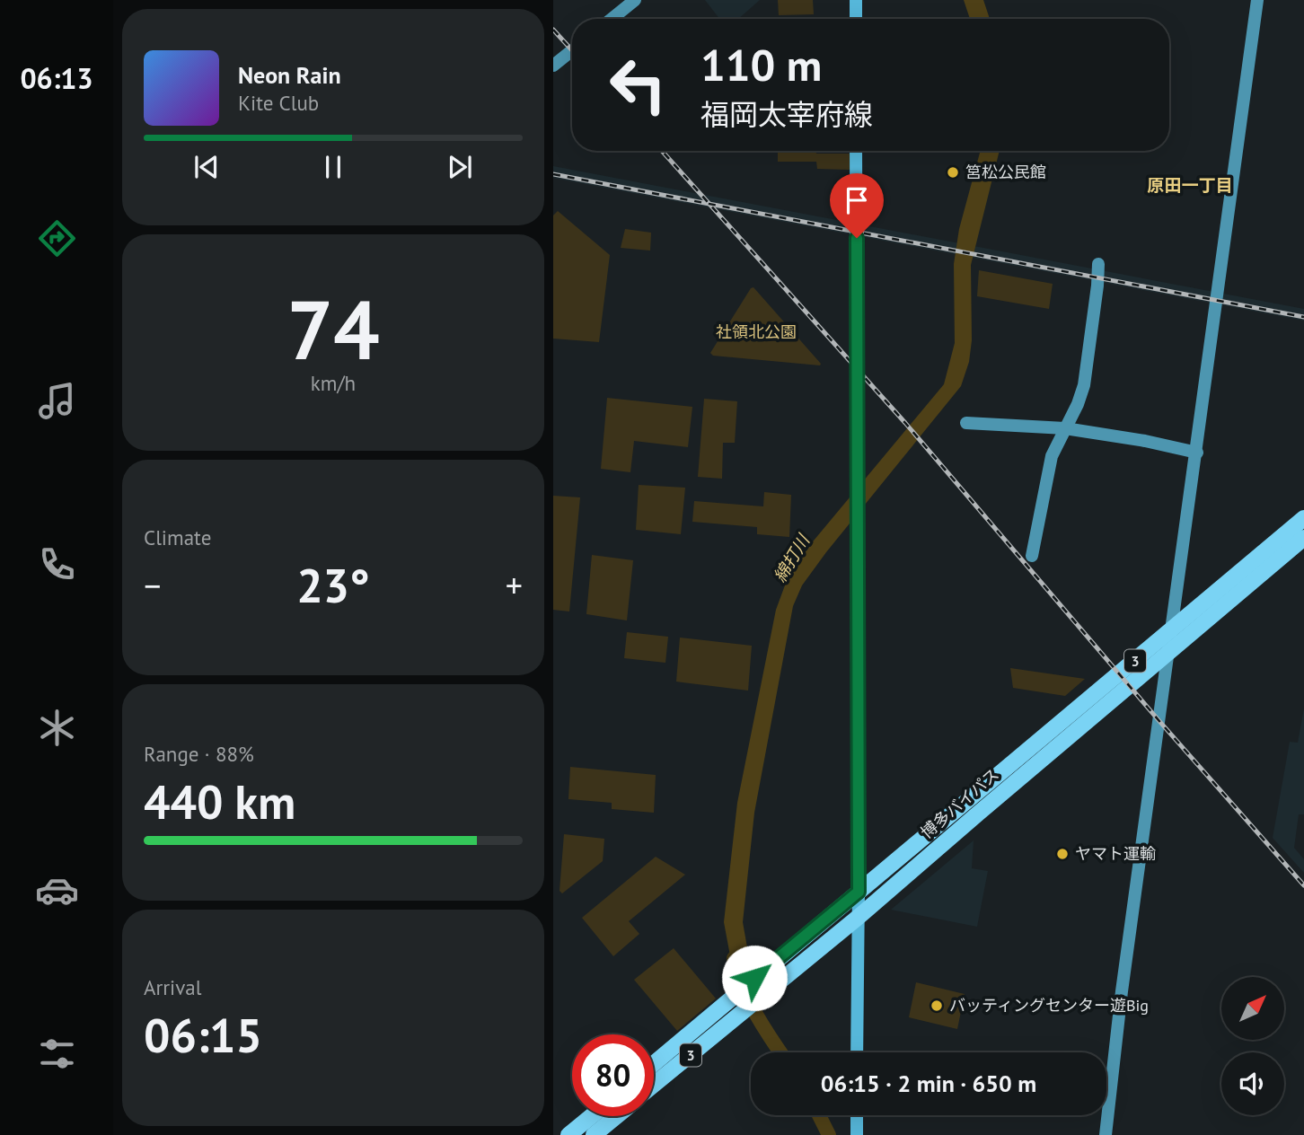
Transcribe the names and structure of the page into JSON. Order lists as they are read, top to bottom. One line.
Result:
{"streets":{"highway":["3","博多バイパス"]},"districts":["原田一丁目"],"water":["綿打川"],"parks":["社領北公園"],"places":["筥松公民館","ヤマト運輸","バッティングセンター遊Big"],"north":"top right","page":{"tabs":"06:13","turn":["110 m","福岡太宰府線"],"song":["Neon Rain","Kite Club"],"tile":[["74","km/h"],"Climate",["Range · 88%","440 km"],["Arrival","06:15"]],"heat":["−","23°","+"],"limit":"80","trip":"06:15 · 2 min · 650 m"}}
